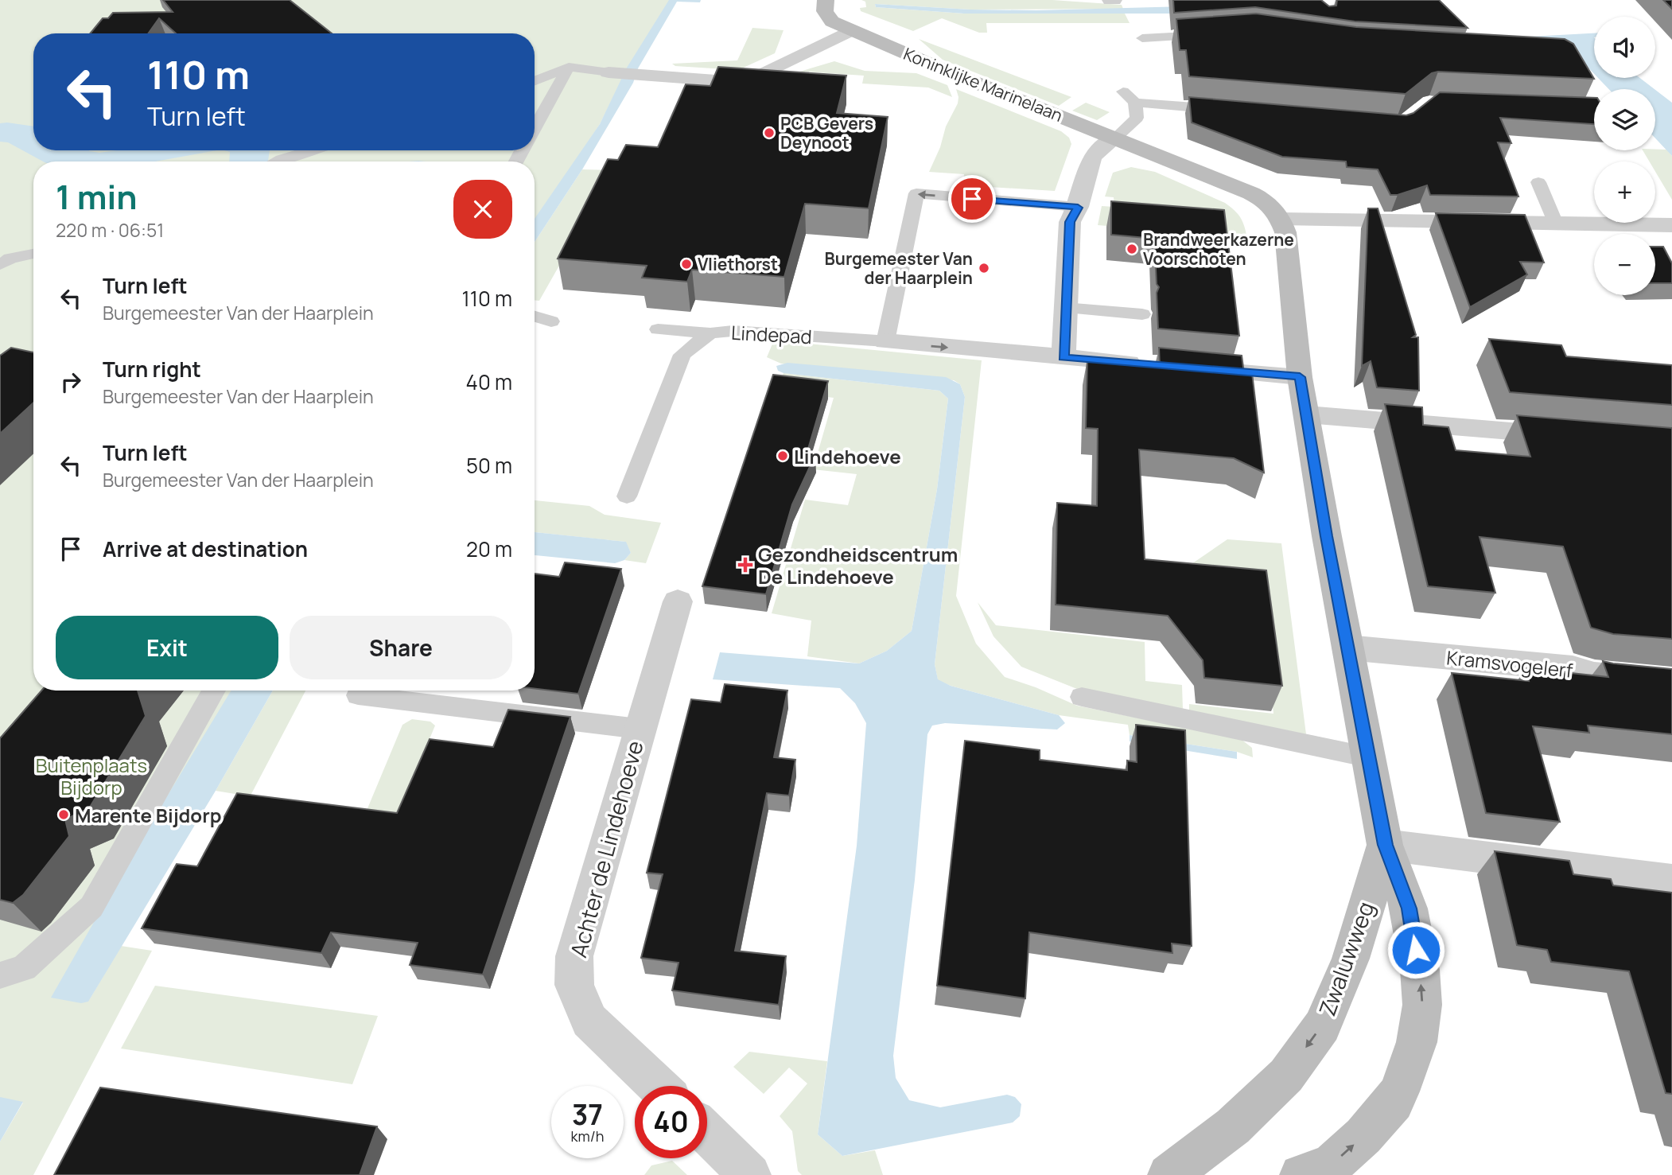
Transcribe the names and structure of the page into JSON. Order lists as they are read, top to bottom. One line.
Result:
{"streets":{"street":["Koninklijke Marinelaan","Kramsvogelerf","Achter de Lindehoeve","Zwaluwweg"],"lane":["Lindepad"]},"crossings":[["Koninklijke Marinelaan","Zwaluwweg"],["Kramsvogelerf","Zwaluwweg"]],"parks":["Buitenplaats Bijdorp"],"places":{"other":["PCB Gevers Deynoot","Brandweerkazerne Voorschoten","Vliethorst","Burgemeester Van der Haarplein","Lindehoeve","Marente Bijdorp"],"health":["Gezondheidscentrum De Lindehoeve"]},"page":{"map_buttons":["+","−"],"turn":["110 m","Turn left"],"heading":["1 min","220 m · 06:51"],"list":[{"name":"Turn left","note":"Burgemeester Van der Haarplein","value":"110 m"},{"name":"Turn right","note":"Burgemeester Van der Haarplein","value":"40 m"},{"name":"Turn left","note":"Burgemeester Van der Haarplein","value":"50 m"},{"name":"Arrive at destination","value":"20 m"}],"buttons":["Exit","Share"],"speed":"37 km/h","limit":"40"}}
